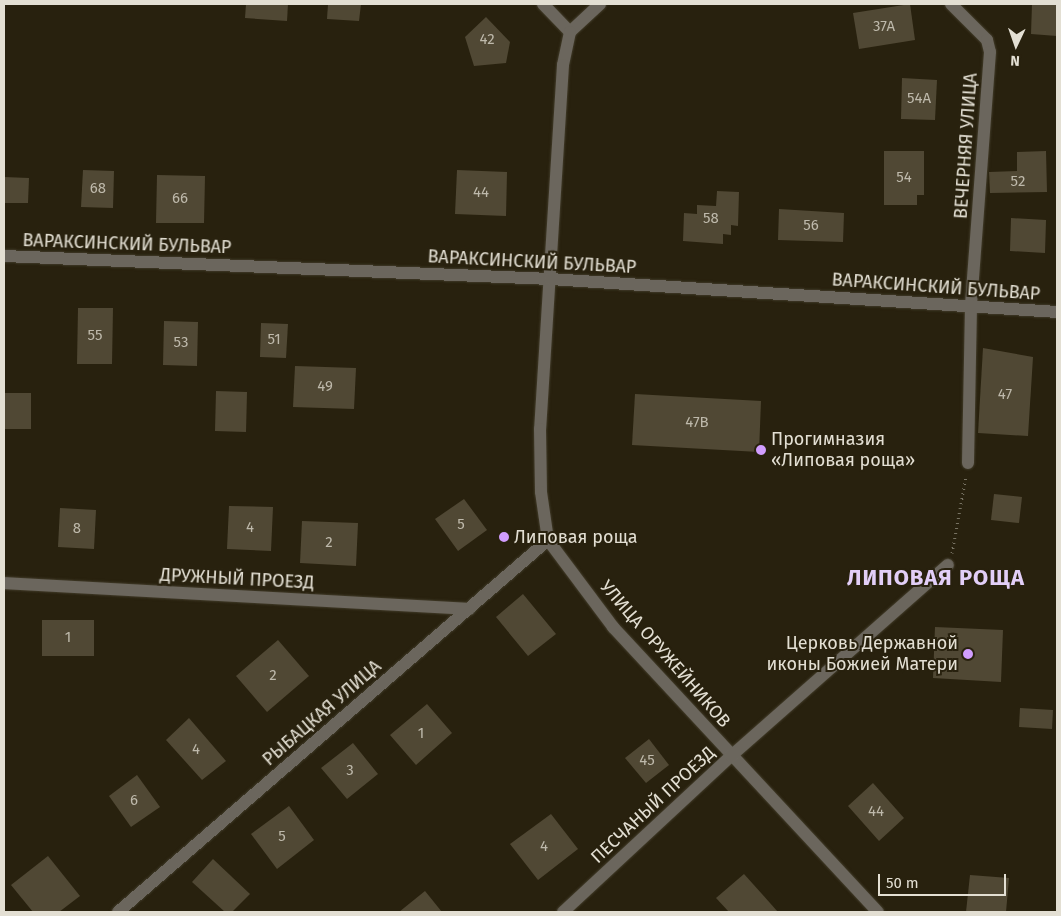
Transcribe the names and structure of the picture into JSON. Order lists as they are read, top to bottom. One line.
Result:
{"streets":{"street":["ВЕЧЕРНЯЯ УЛИЦА","ВАРАКСИНСКИЙ БУЛЬВАР","ДРУЖНЫЙ ПРОЕЗД","УЛИЦА ОРУЖЕЙНИКОВ","РЫБАЦКАЯ УЛИЦА","ПЕСЧАНЫЙ ПРОЕЗД"]},"crossings":[["ВЕЧЕРНЯЯ УЛИЦА","ВАРАКСИНСКИЙ БУЛЬВАР"],["ВАРАКСИНСКИЙ БУЛЬВАР","УЛИЦА ОРУЖЕЙНИКОВ"],["ДРУЖНЫЙ ПРОЕЗД","РЫБАЦКАЯ УЛИЦА"],["УЛИЦА ОРУЖЕЙНИКОВ","РЫБАЦКАЯ УЛИЦА"],["УЛИЦА ОРУЖЕЙНИКОВ","ПЕСЧАНЫЙ ПРОЕЗД"]],"districts":["ЛИПОВАЯ РОЩА"],"places":["Прогимназия «Липовая роща»","Липовая роща","Церковь Державной иконы Божией Матери"],"house_numbers":["37А","42","54А","54","52","68","44","66","58","56","55","51","53","49","47","47В","5","4","8","2","1","2","1","4","45","3","6","44","5","4"],"scale_bar":"50 m","north":"bottom"}
